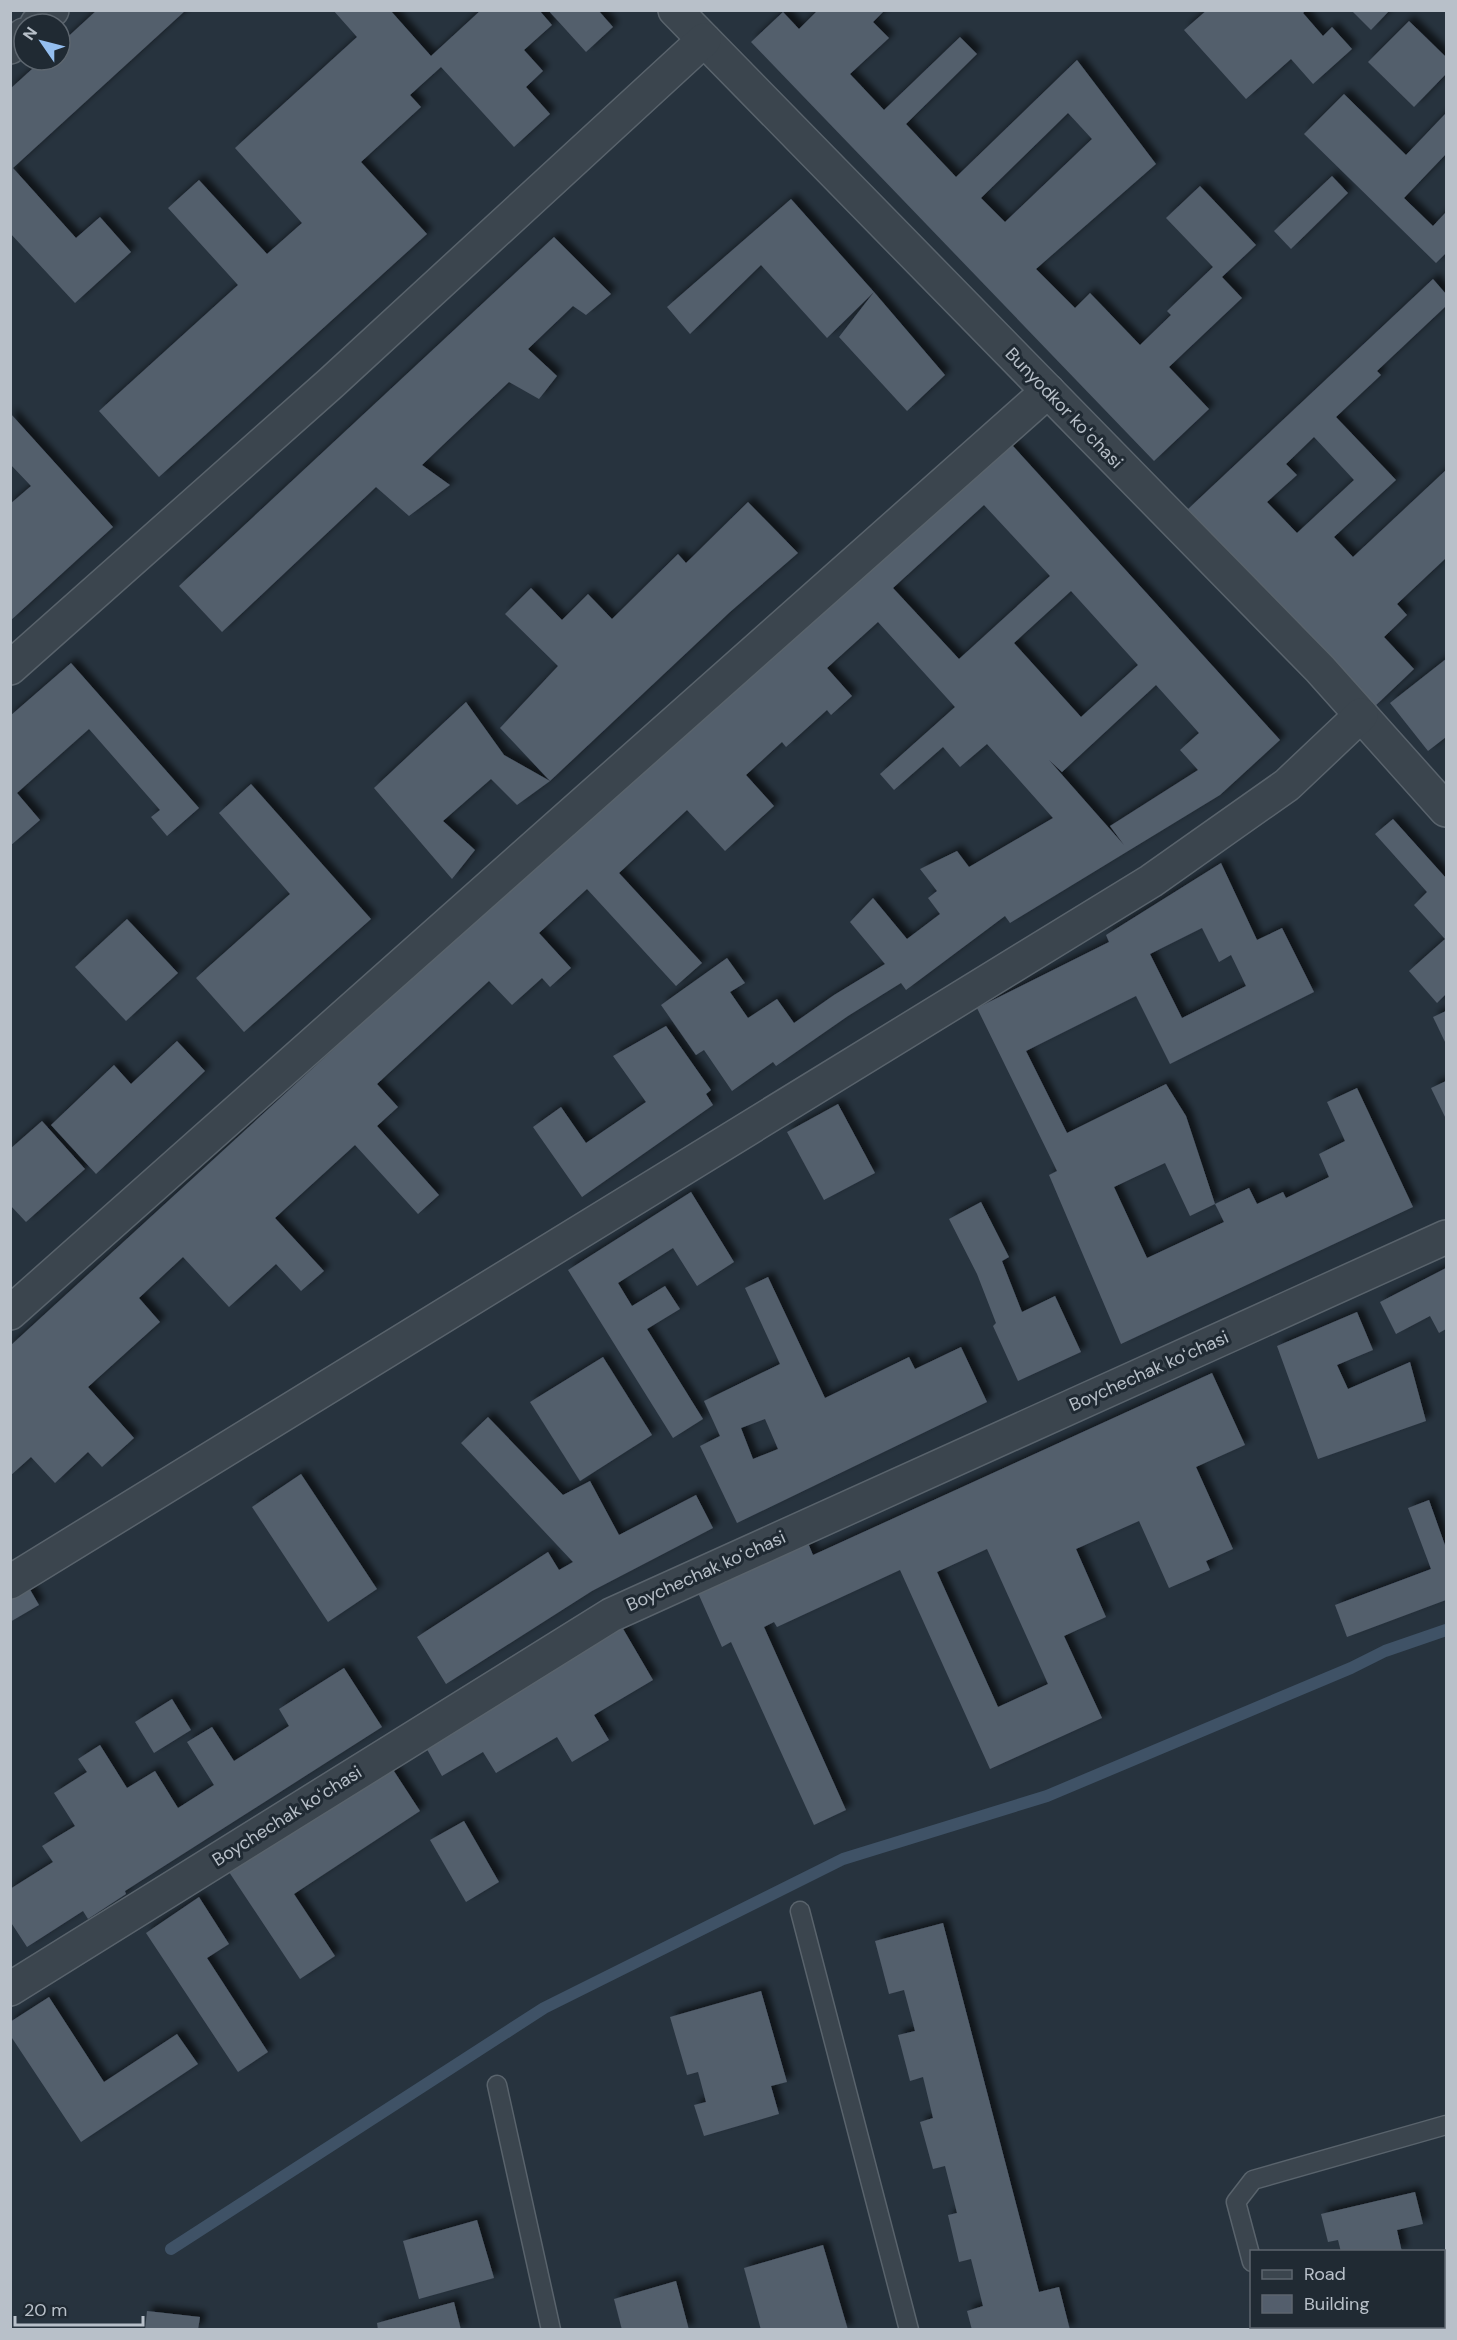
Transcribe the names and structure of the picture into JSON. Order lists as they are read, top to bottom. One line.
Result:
{"streets":{"street":["Bunyodkor koʻchasi","Boychechak koʻchasi"]},"legend":["Road","Building"],"scale_bar":"20 m","north":"top left"}
